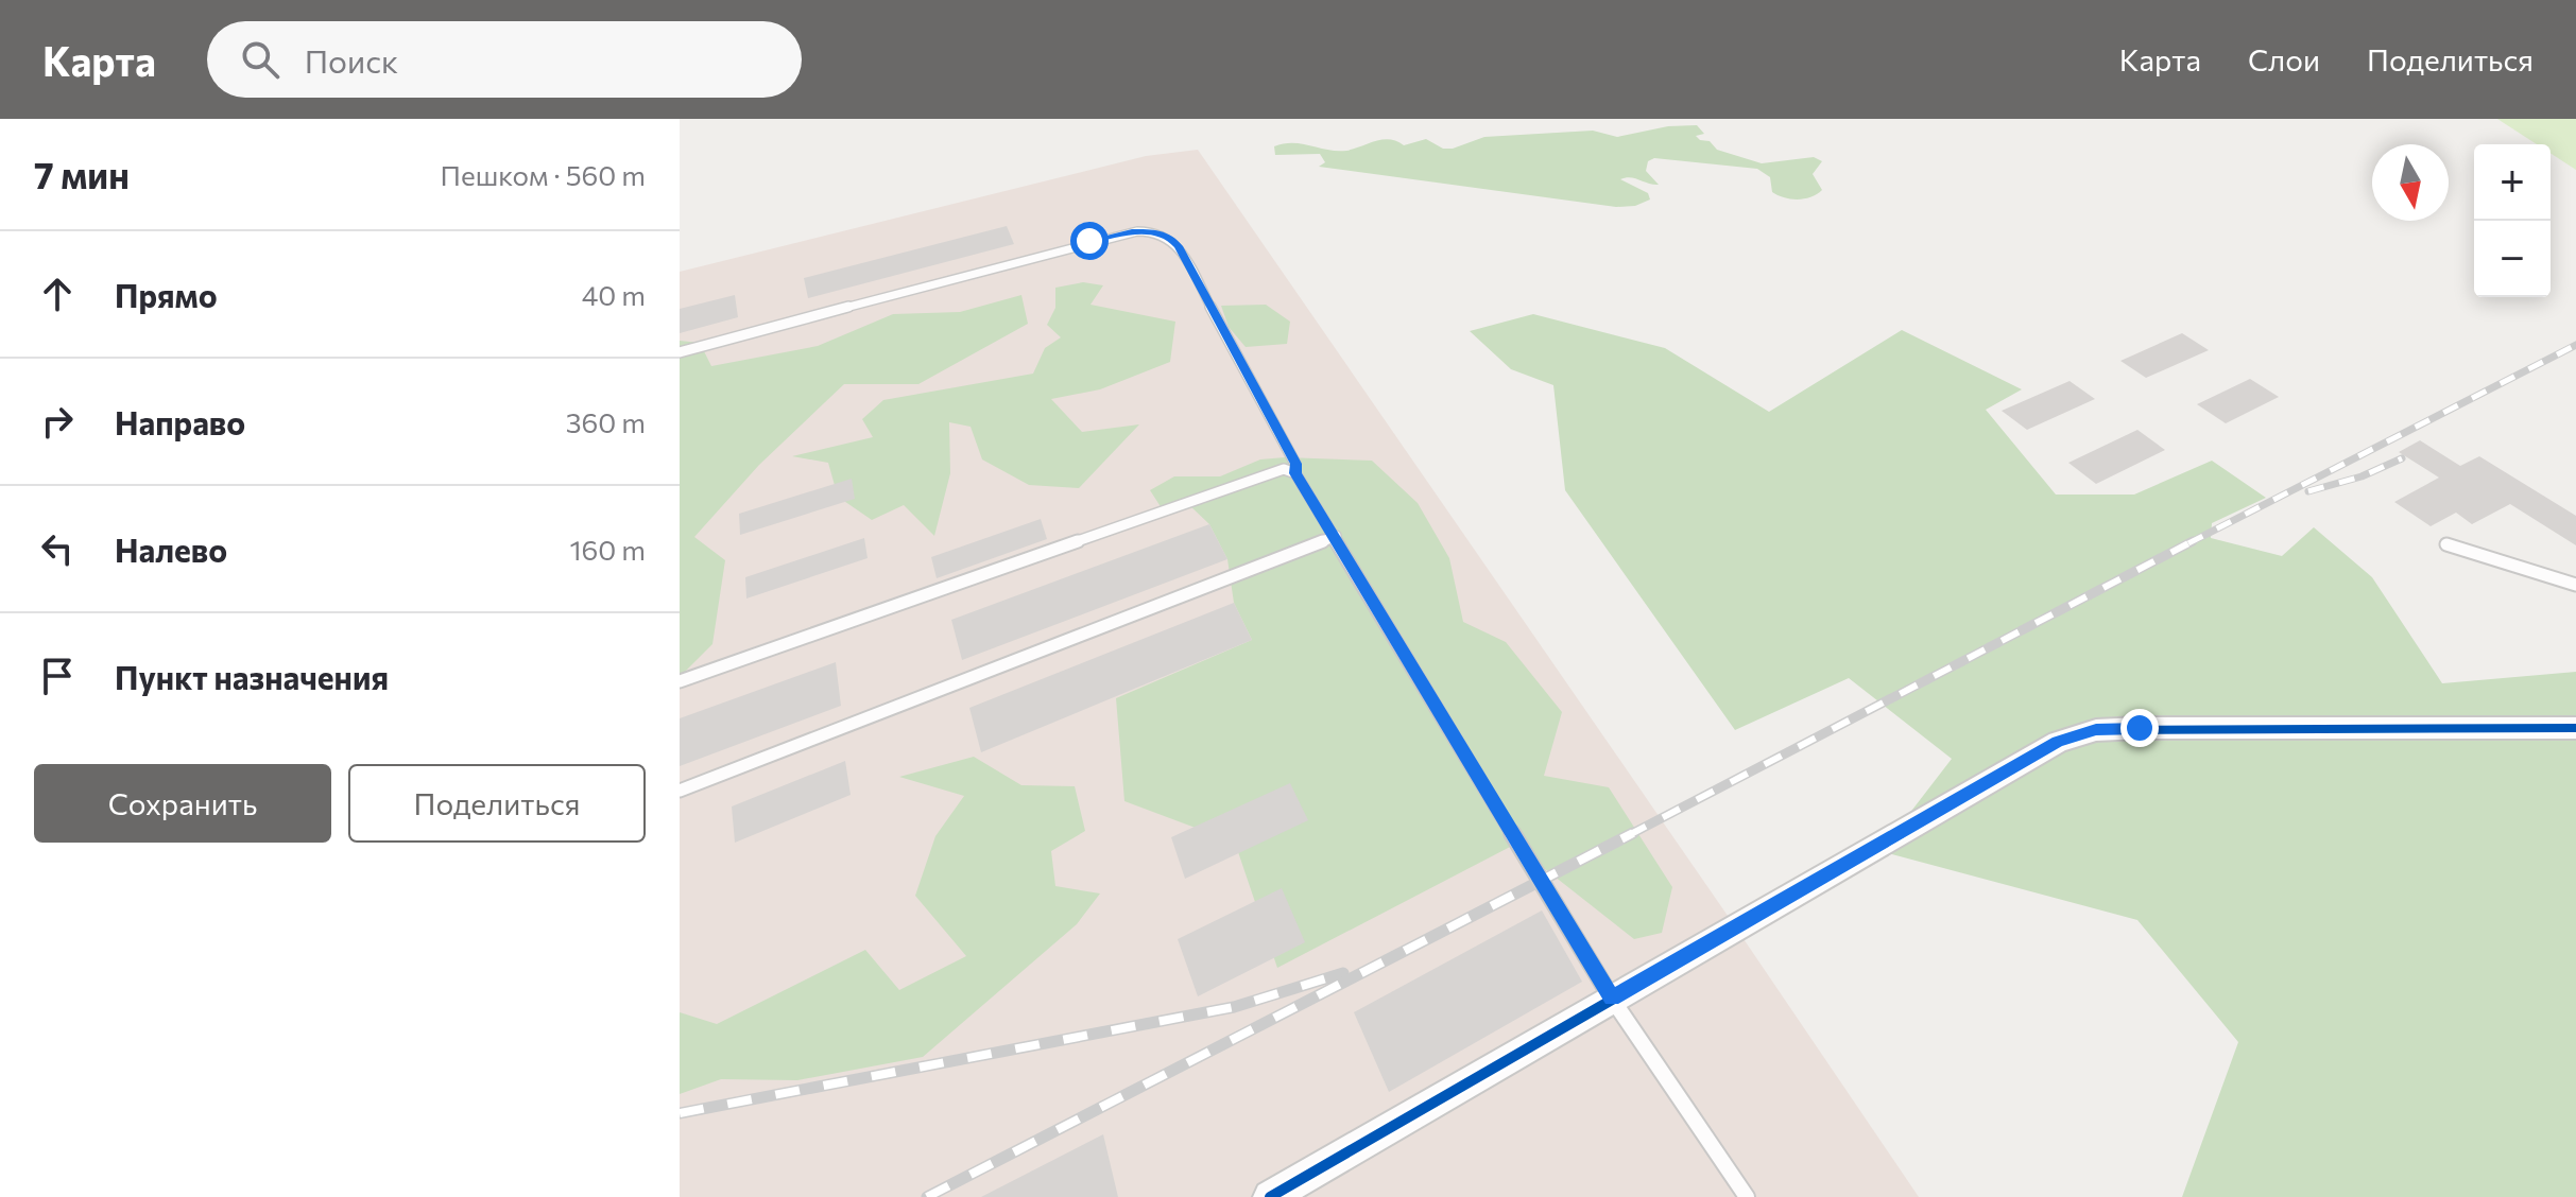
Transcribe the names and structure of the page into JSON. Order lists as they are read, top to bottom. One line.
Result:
{"north":"bottom","page":{"header":"Карта","search":"Поиск","nav":["Карта","Слои","Поделиться"],"heading":["7 мин","Пешком · 560 m"],"map_buttons":["+","−"],"list":[["Прямо","40 m"],["Направо","360 m"],["Налево","160 m"],"Пункт назначения"],"buttons":["Сохранить","Поделиться"]}}
